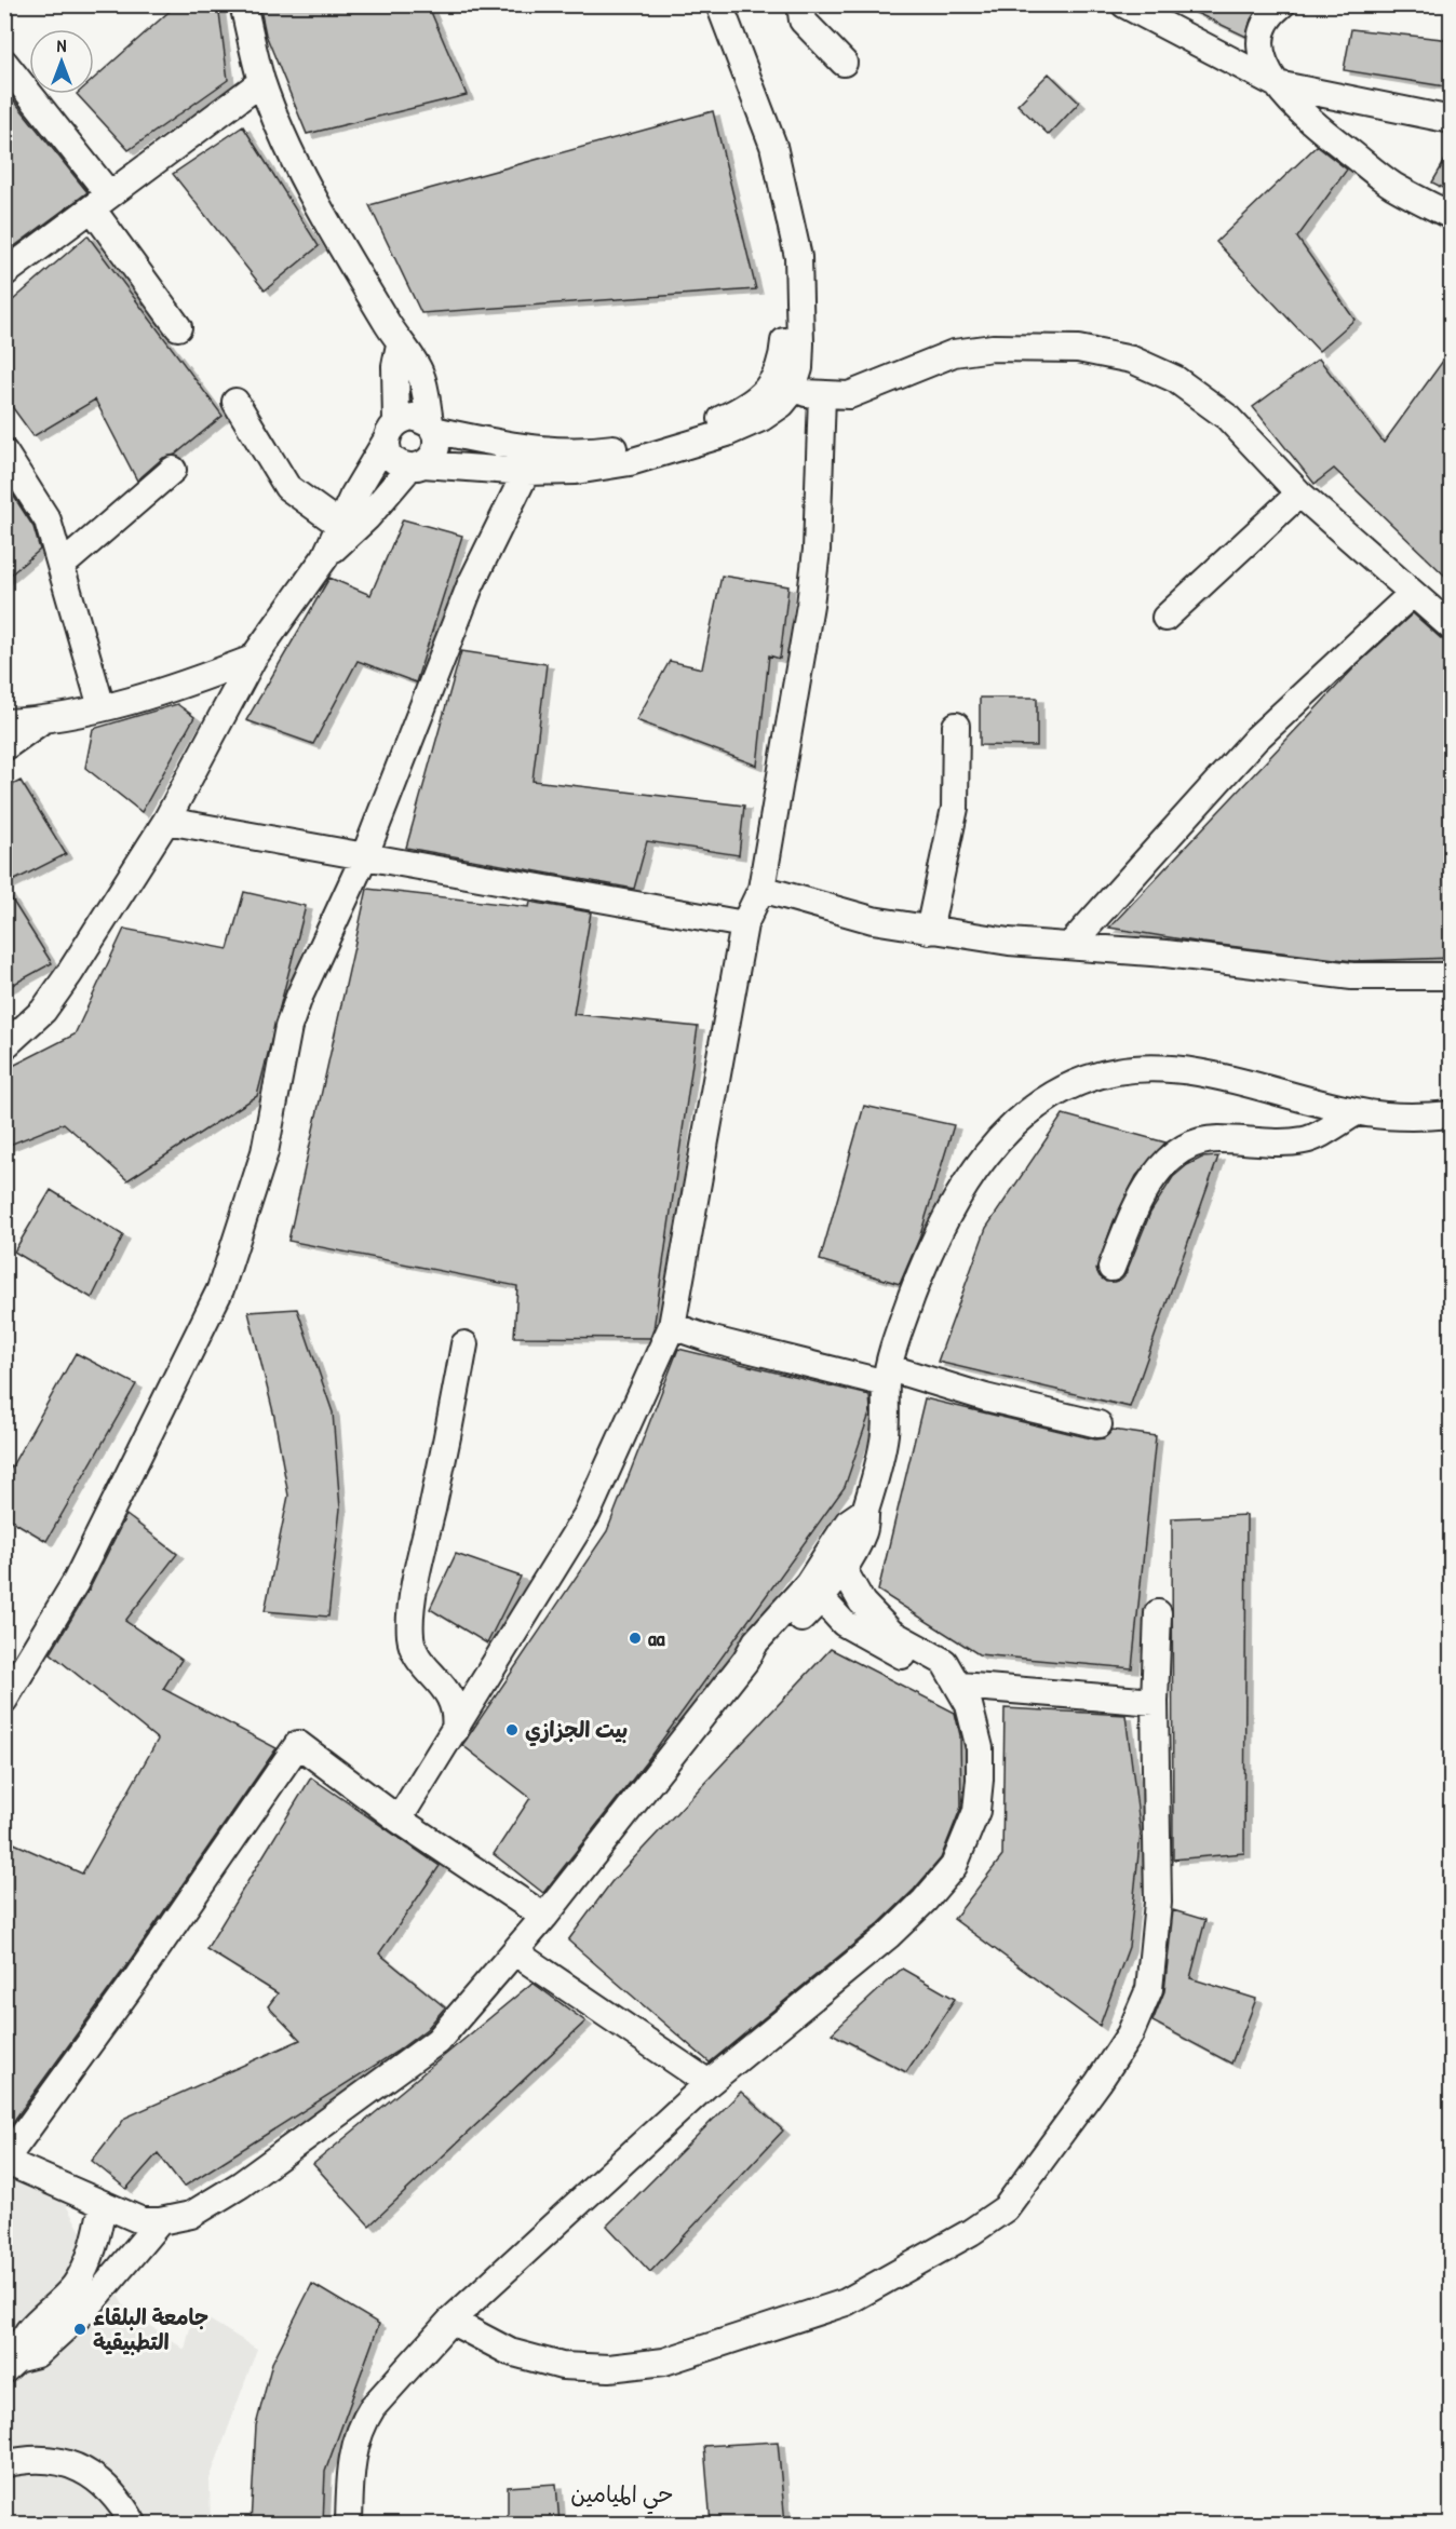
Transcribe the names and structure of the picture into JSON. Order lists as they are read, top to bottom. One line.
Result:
{"districts":["حي الميامين"],"places":["aa","بيت الجزازي","جامعة البلقاء التطبيقية"],"north":"top"}
